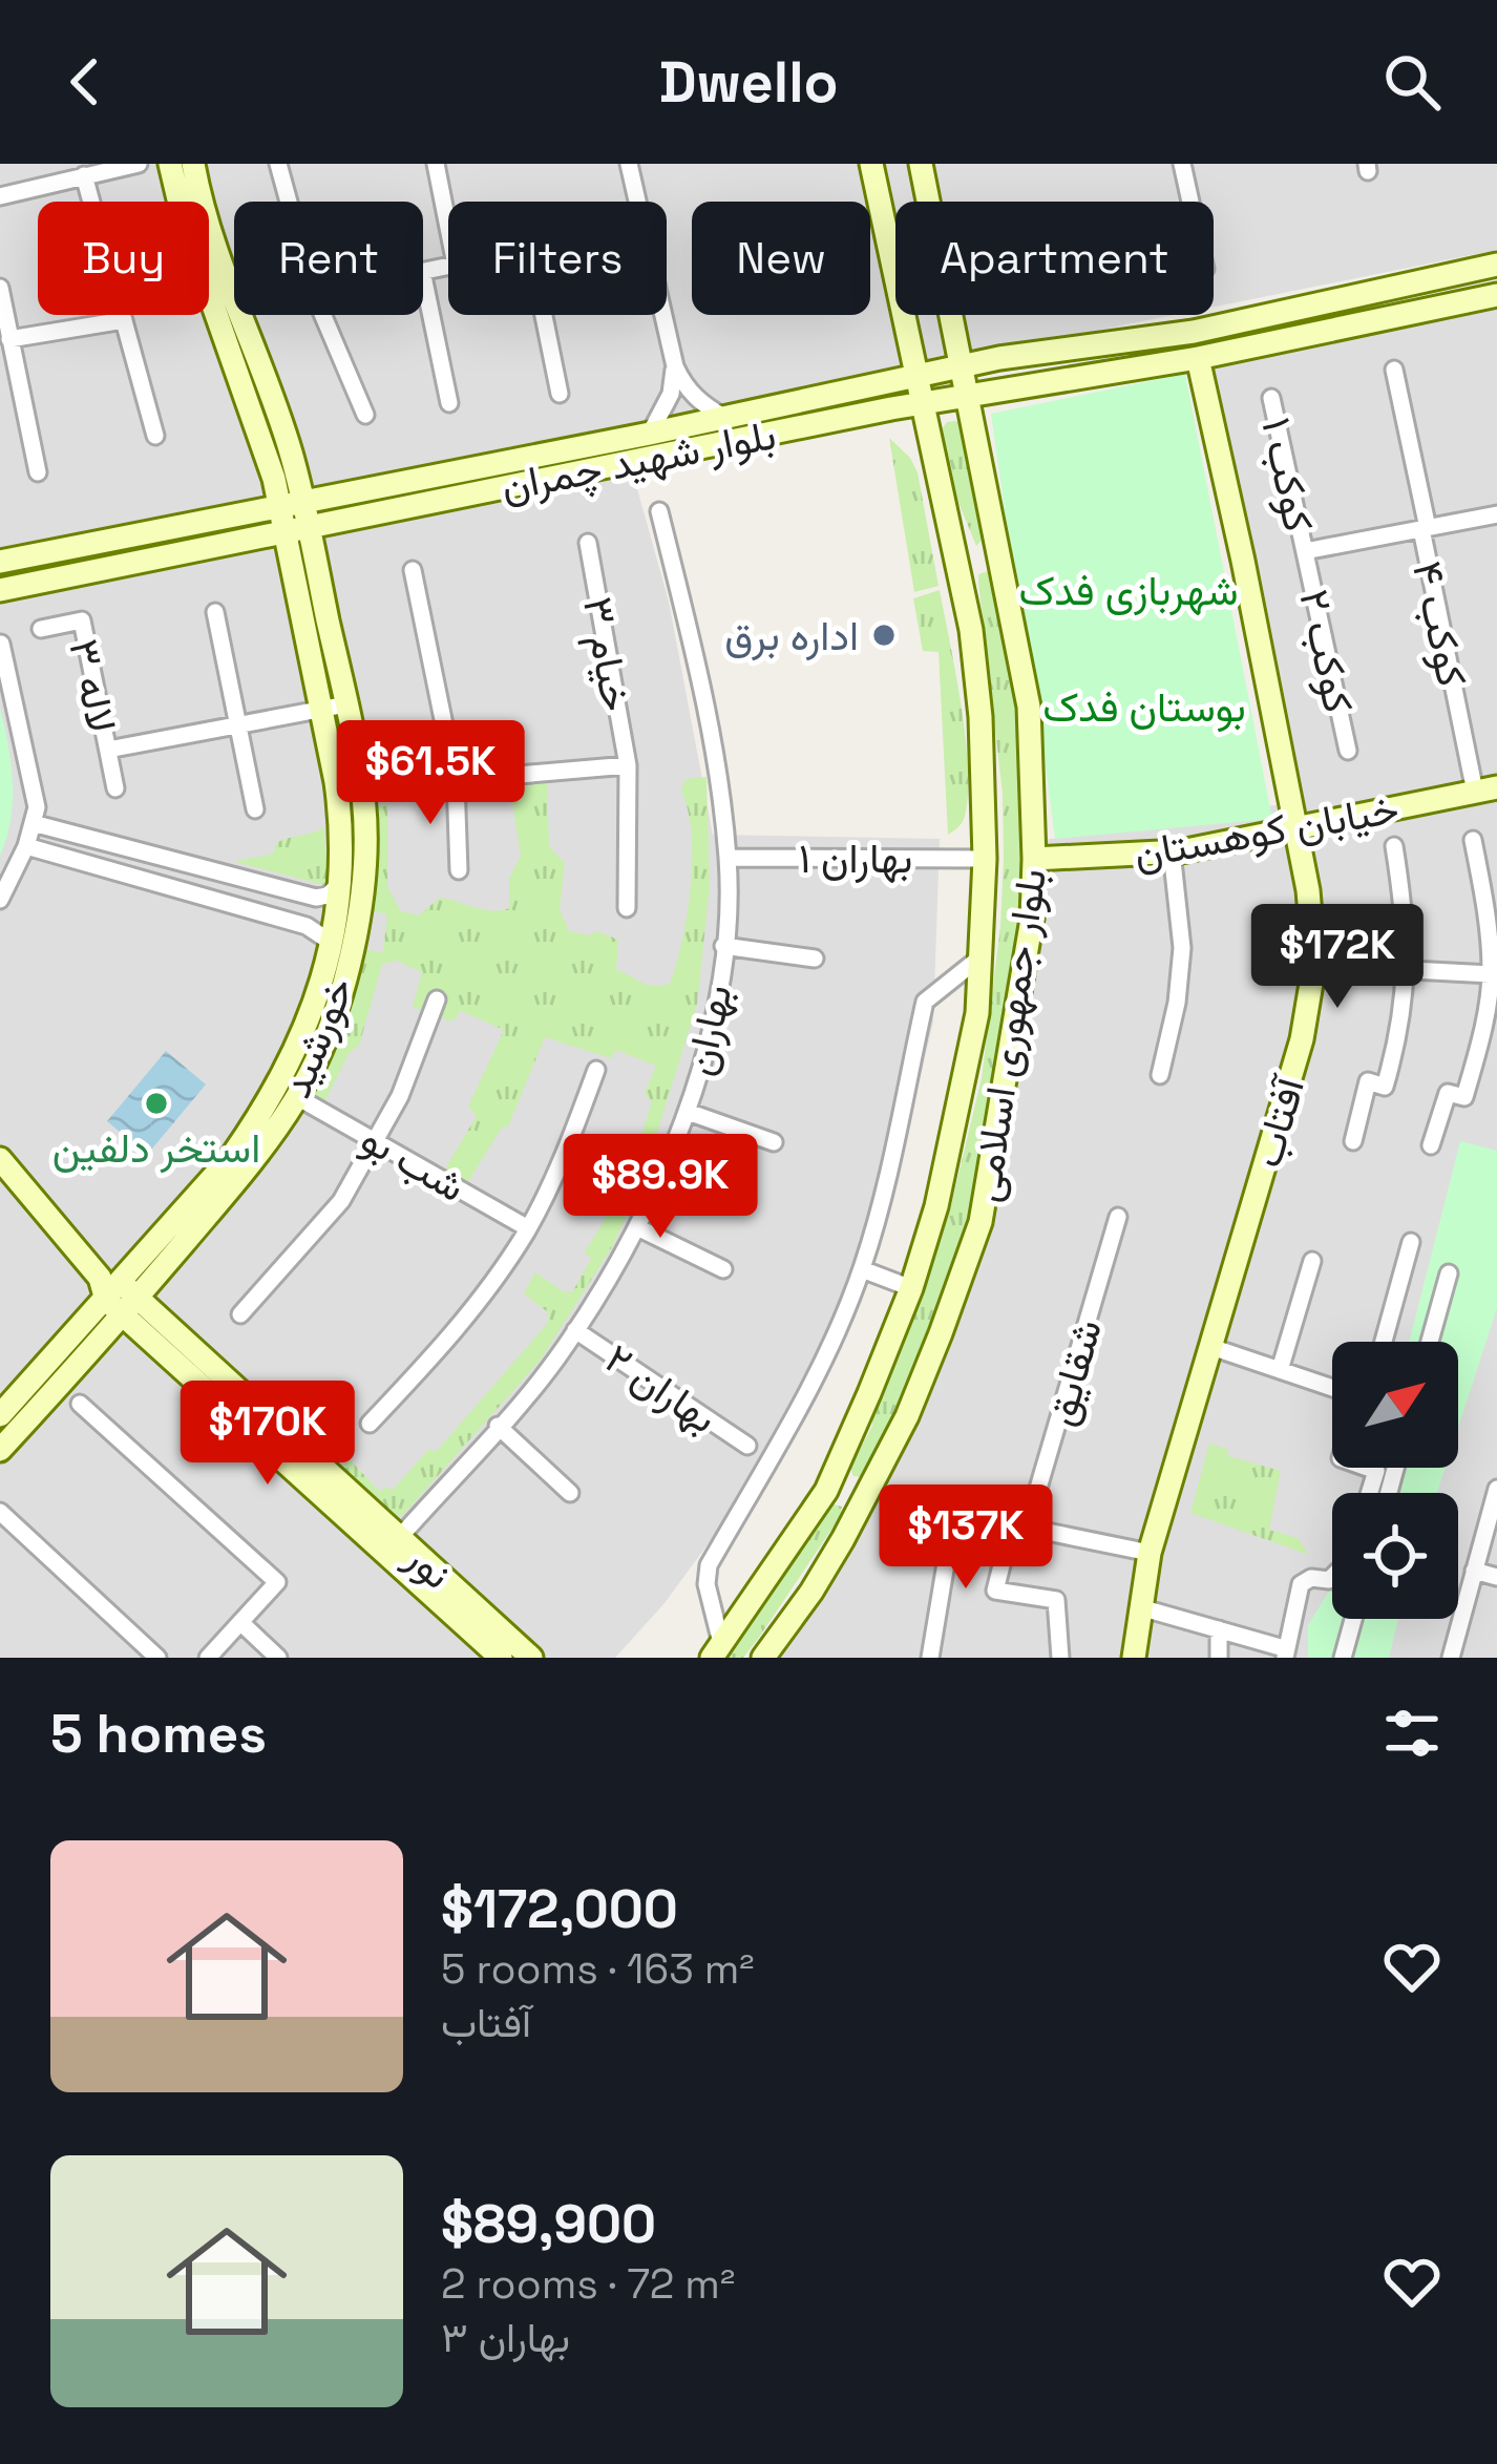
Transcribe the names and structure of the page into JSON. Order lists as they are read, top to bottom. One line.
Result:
{"streets":{"main road":["بلوار شهید چمران","خیابان کوهستان","بلوار جمهوری اسلامی","خورشید","آفتاب","نور"],"street":["کوکب ۱","کوکب ۴","کوکب ۲","خیام ۳","لاله ۳","بهاران ۱","بهاران","شب بو","شقایق","بهاران ۲"]},"crossings":[["بلوار شهید چمران","بلوار جمهوری اسلامی"],["بلوار شهید چمران","خورشید"],["بلوار شهید چمران","آفتاب"],["کوکب ۱","کوکب ۲"],["کوکب ۴","خیابان کوهستان"],["خیابان کوهستان","بلوار جمهوری اسلامی"],["خیابان کوهستان","آفتاب"],["بهاران ۱","بهاران"],["بهاران ۱","بلوار جمهوری اسلامی"],["بهاران","بهاران ۲"],["بهاران","نور"],["خورشید","شب بو"],["خورشید","نور"]],"parks":["شهربازی فدک","بوستان فدک"],"places":["اداره برق","استخر دلفین"],"north":"top right","page":{"header":"Dwello","chip":["Buy","Rent","Filters","New","Apartment"],"price":["$61.5K","$172K","$89.9K","$170K","$137K"],"heading":"5 homes","list":[{"name":"$172,000","note":"5 rooms · 163 m² · آفتاب"},{"name":"$89,900","note":"2 rooms · 72 m² · بهاران ۳"}]}}
